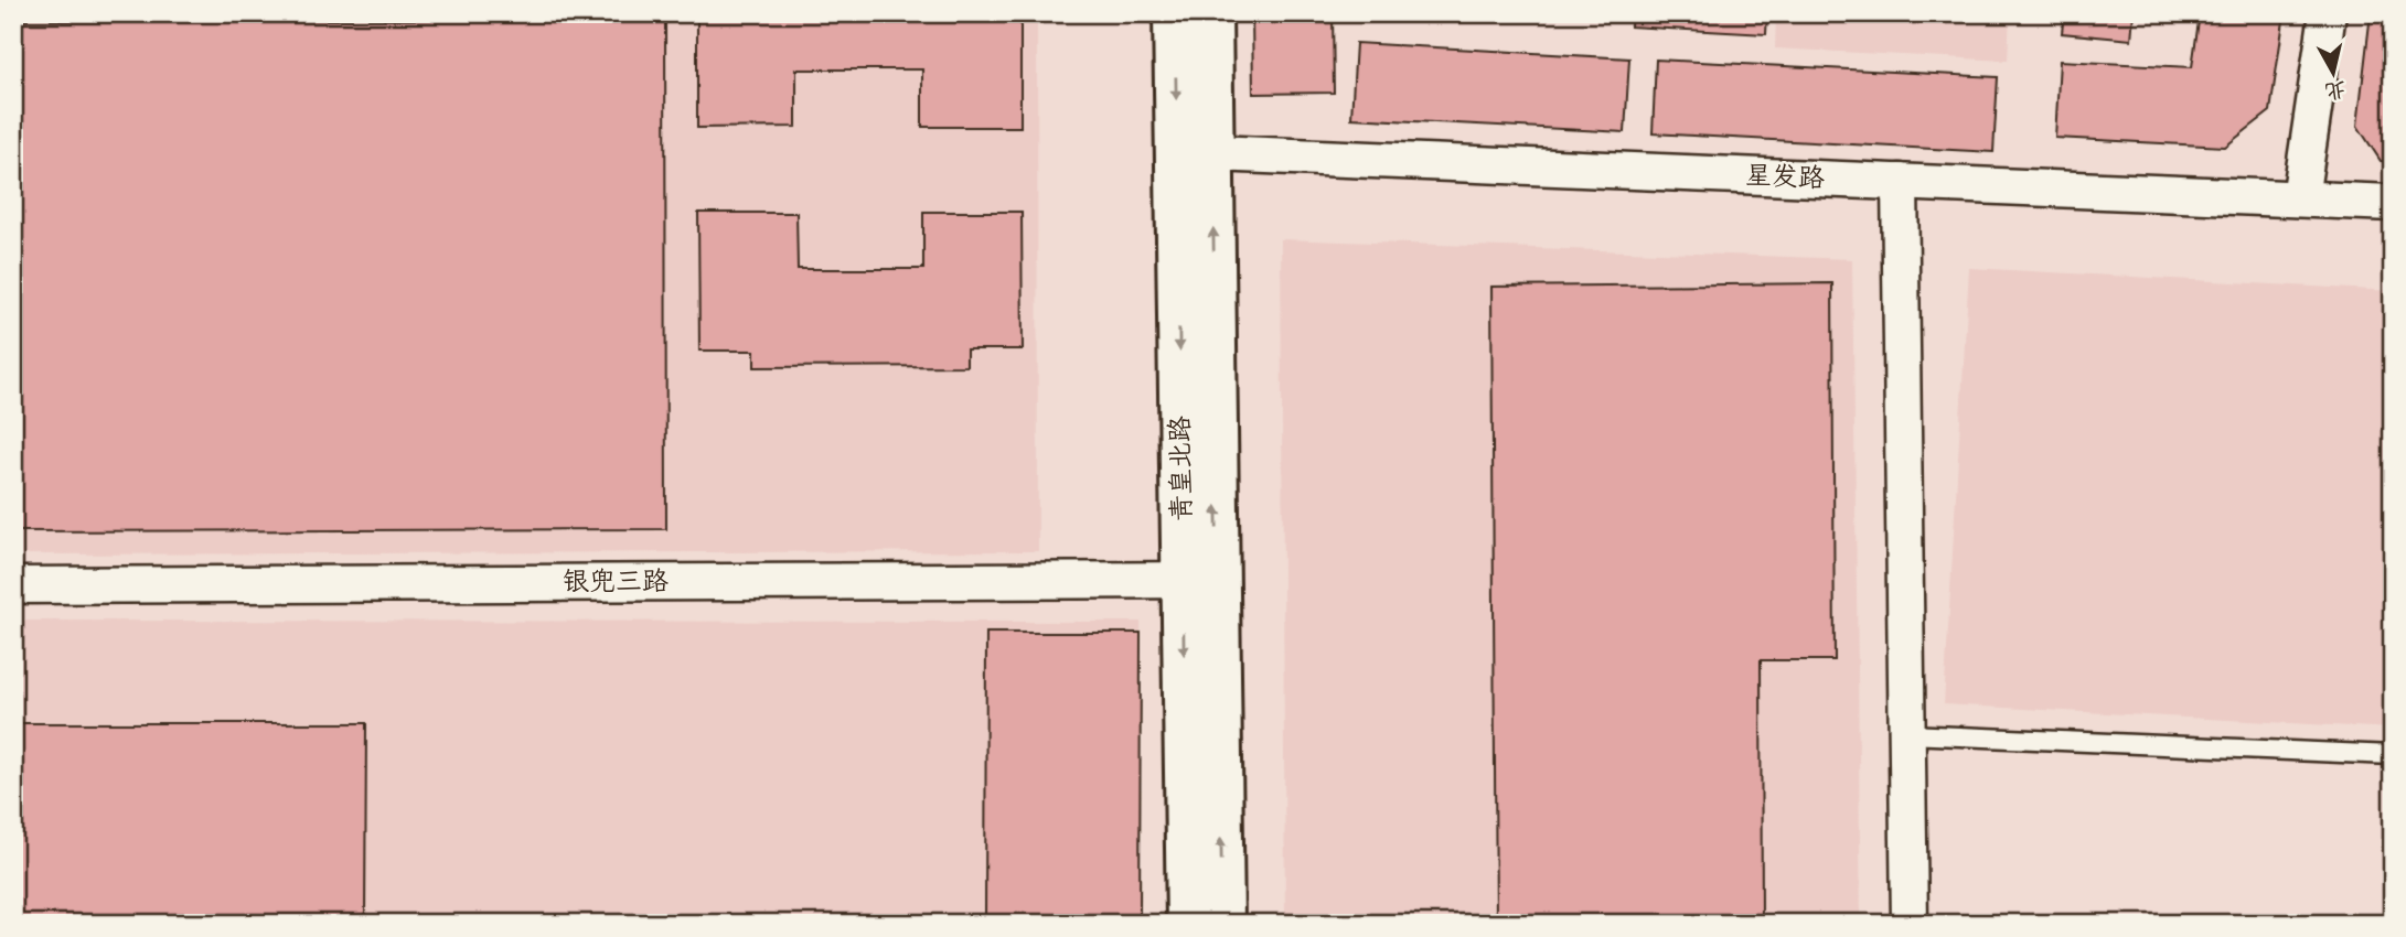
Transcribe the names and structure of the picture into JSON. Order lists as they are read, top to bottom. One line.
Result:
{"streets":{"street":["星发路","青皇北路","银兜三路"]},"crossings":[["星发路","青皇北路"],["青皇北路","银兜三路"]],"north":"bottom"}
